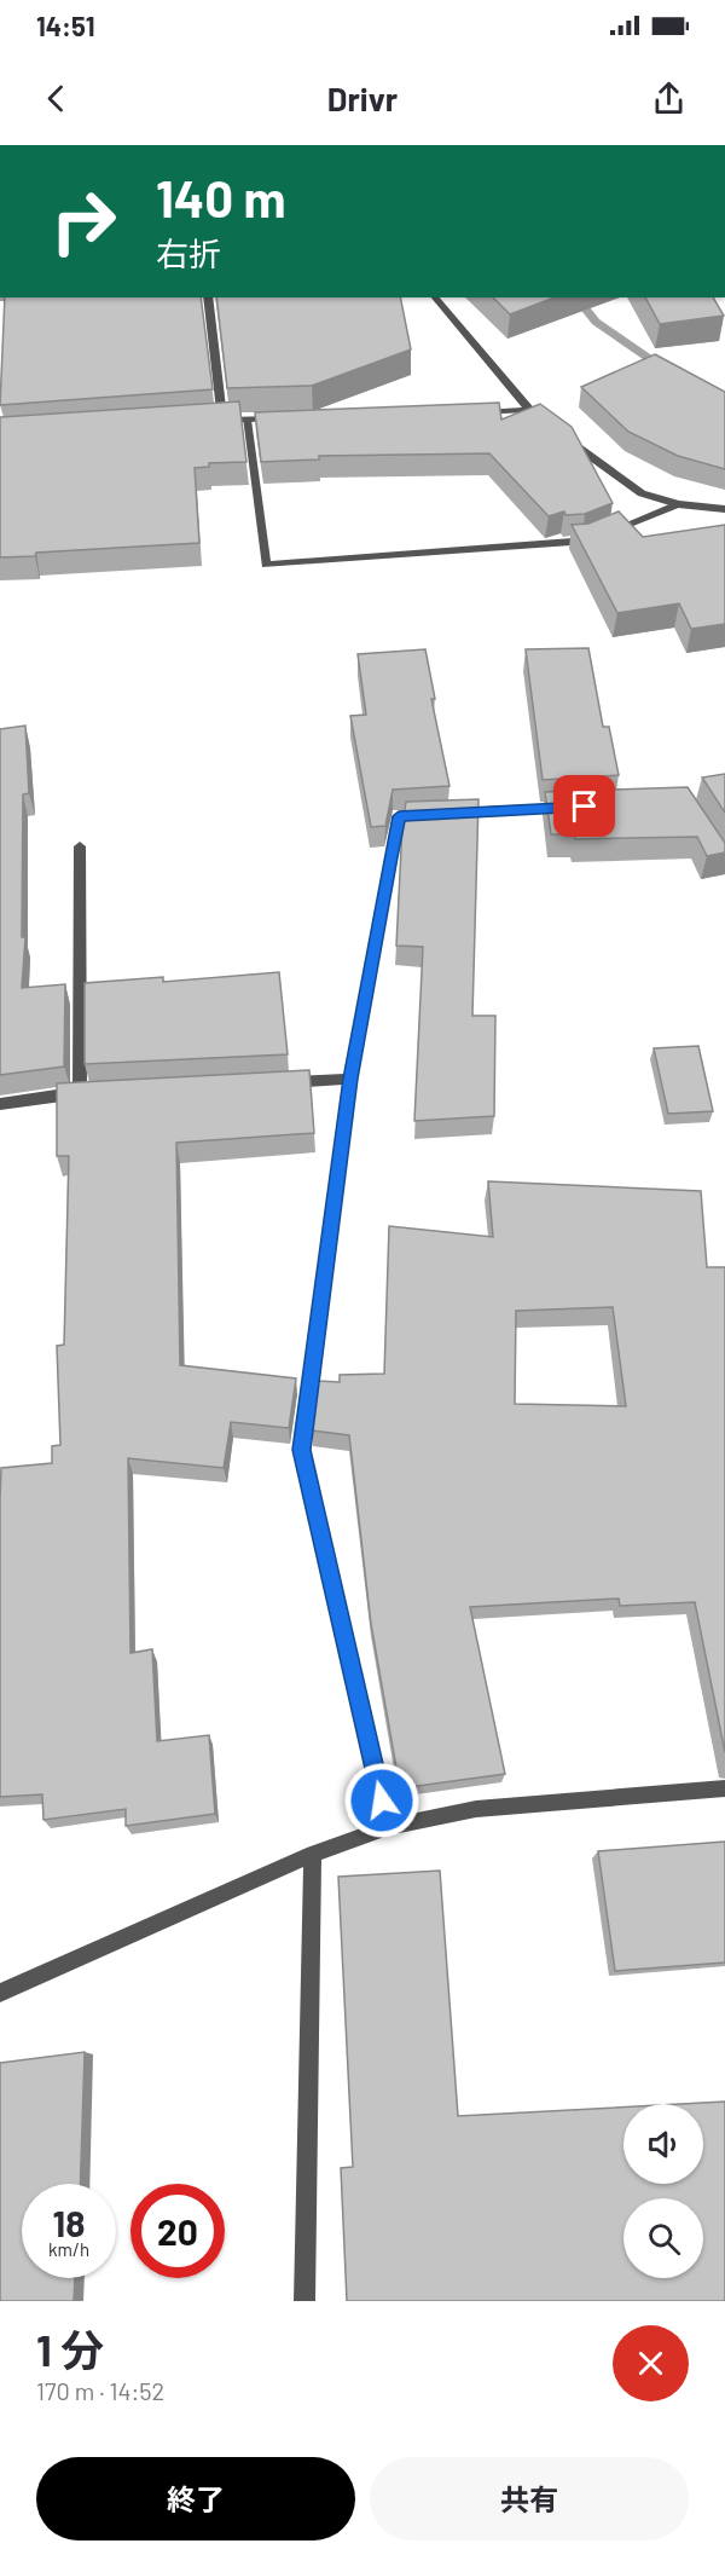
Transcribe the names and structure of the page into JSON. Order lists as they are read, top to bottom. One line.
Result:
{"page":{"status":"14:51","header":"Drivr","turn":["140 m","右折"],"speed":"18 km/h","limit":"20","heading":["1 分","170 m · 14:52"],"buttons":["終了","共有"]}}
